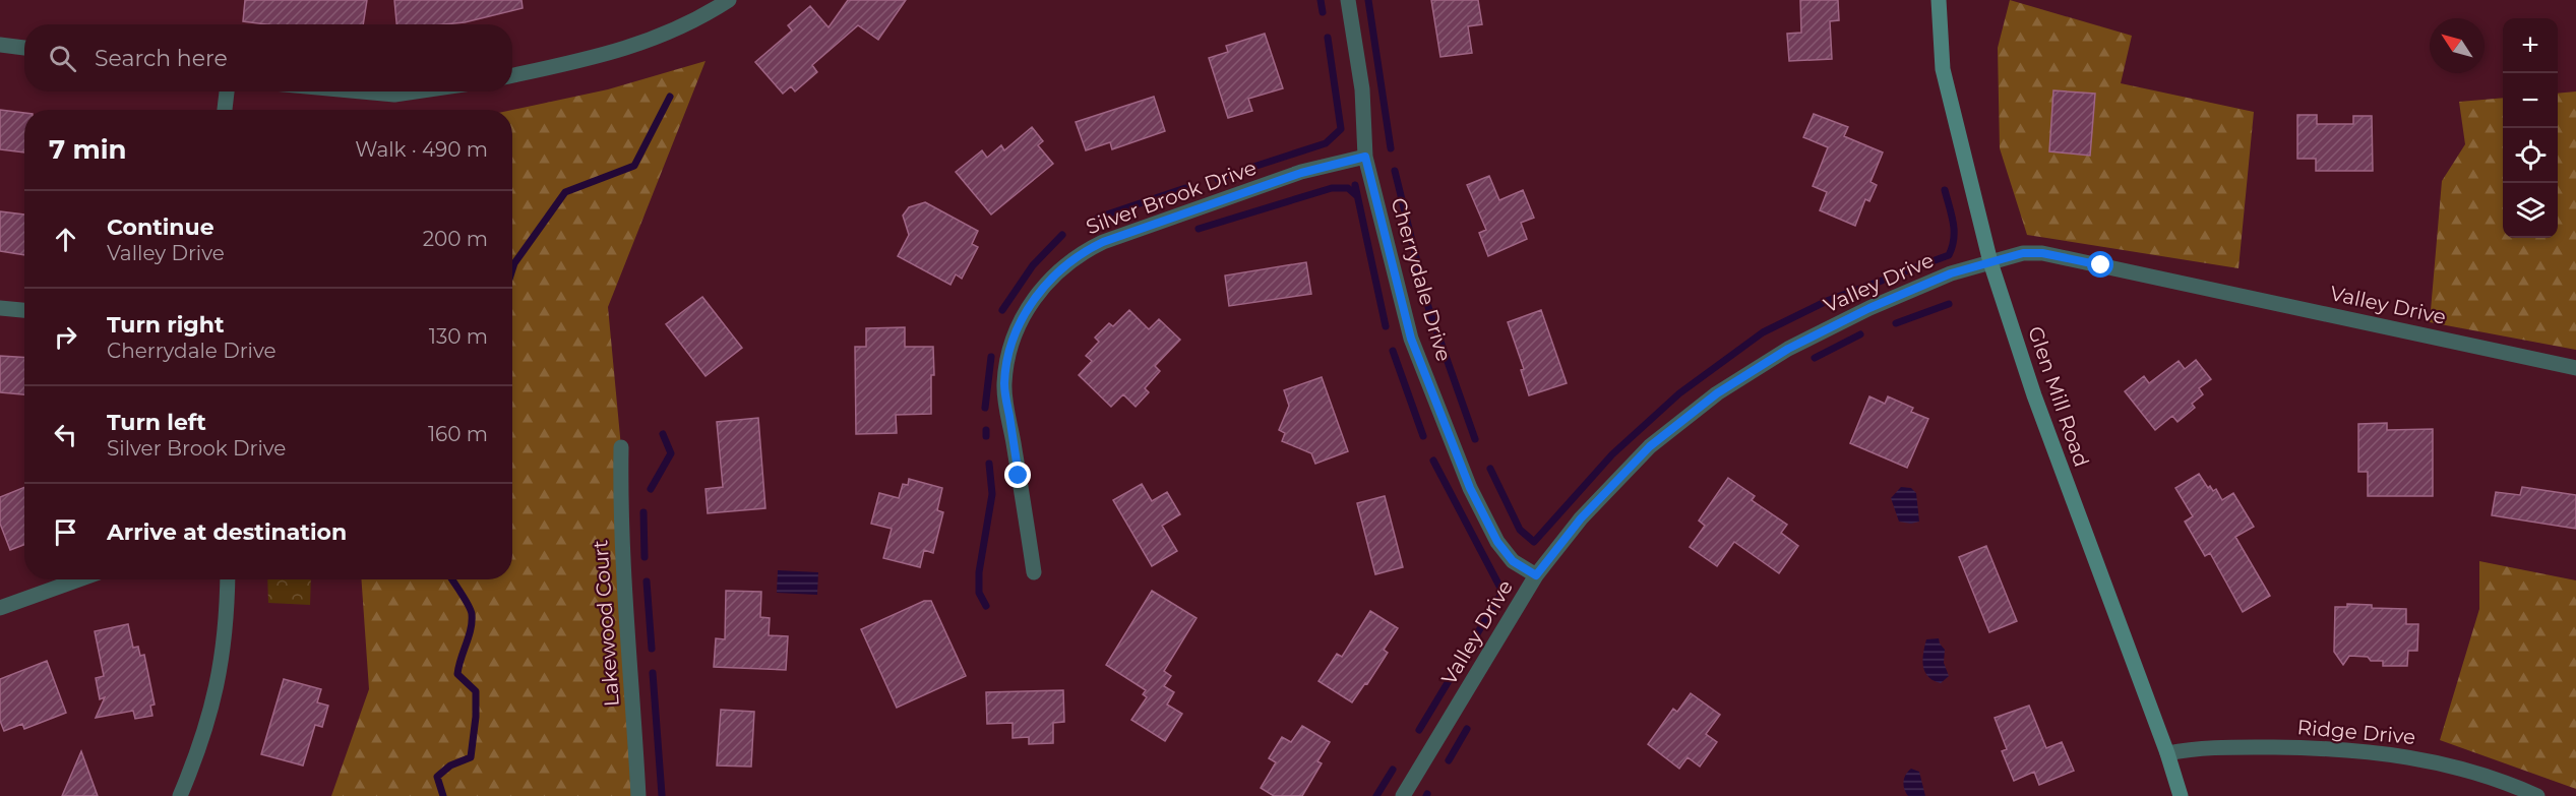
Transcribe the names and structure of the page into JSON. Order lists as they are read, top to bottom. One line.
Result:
{"streets":{"main road":["Glen Mill Road"],"street":["Silver Brook Drive","Cherrydale Drive","Valley Drive","Lakewood Court","Ridge Drive"]},"crossings":[["Silver Brook Drive","Cherrydale Drive"],["Cherrydale Drive","Valley Drive"],["Valley Drive","Glen Mill Road"],["Glen Mill Road","Ridge Drive"]],"north":"top left","page":{"map_buttons":["+","−"],"search":"Search here","heading":["7 min","Walk · 490 m"],"list":[["Continue","Valley Drive","200 m"],["Turn right","Cherrydale Drive","130 m"],["Turn left","Silver Brook Drive","160 m"],"Arrive at destination"]}}
